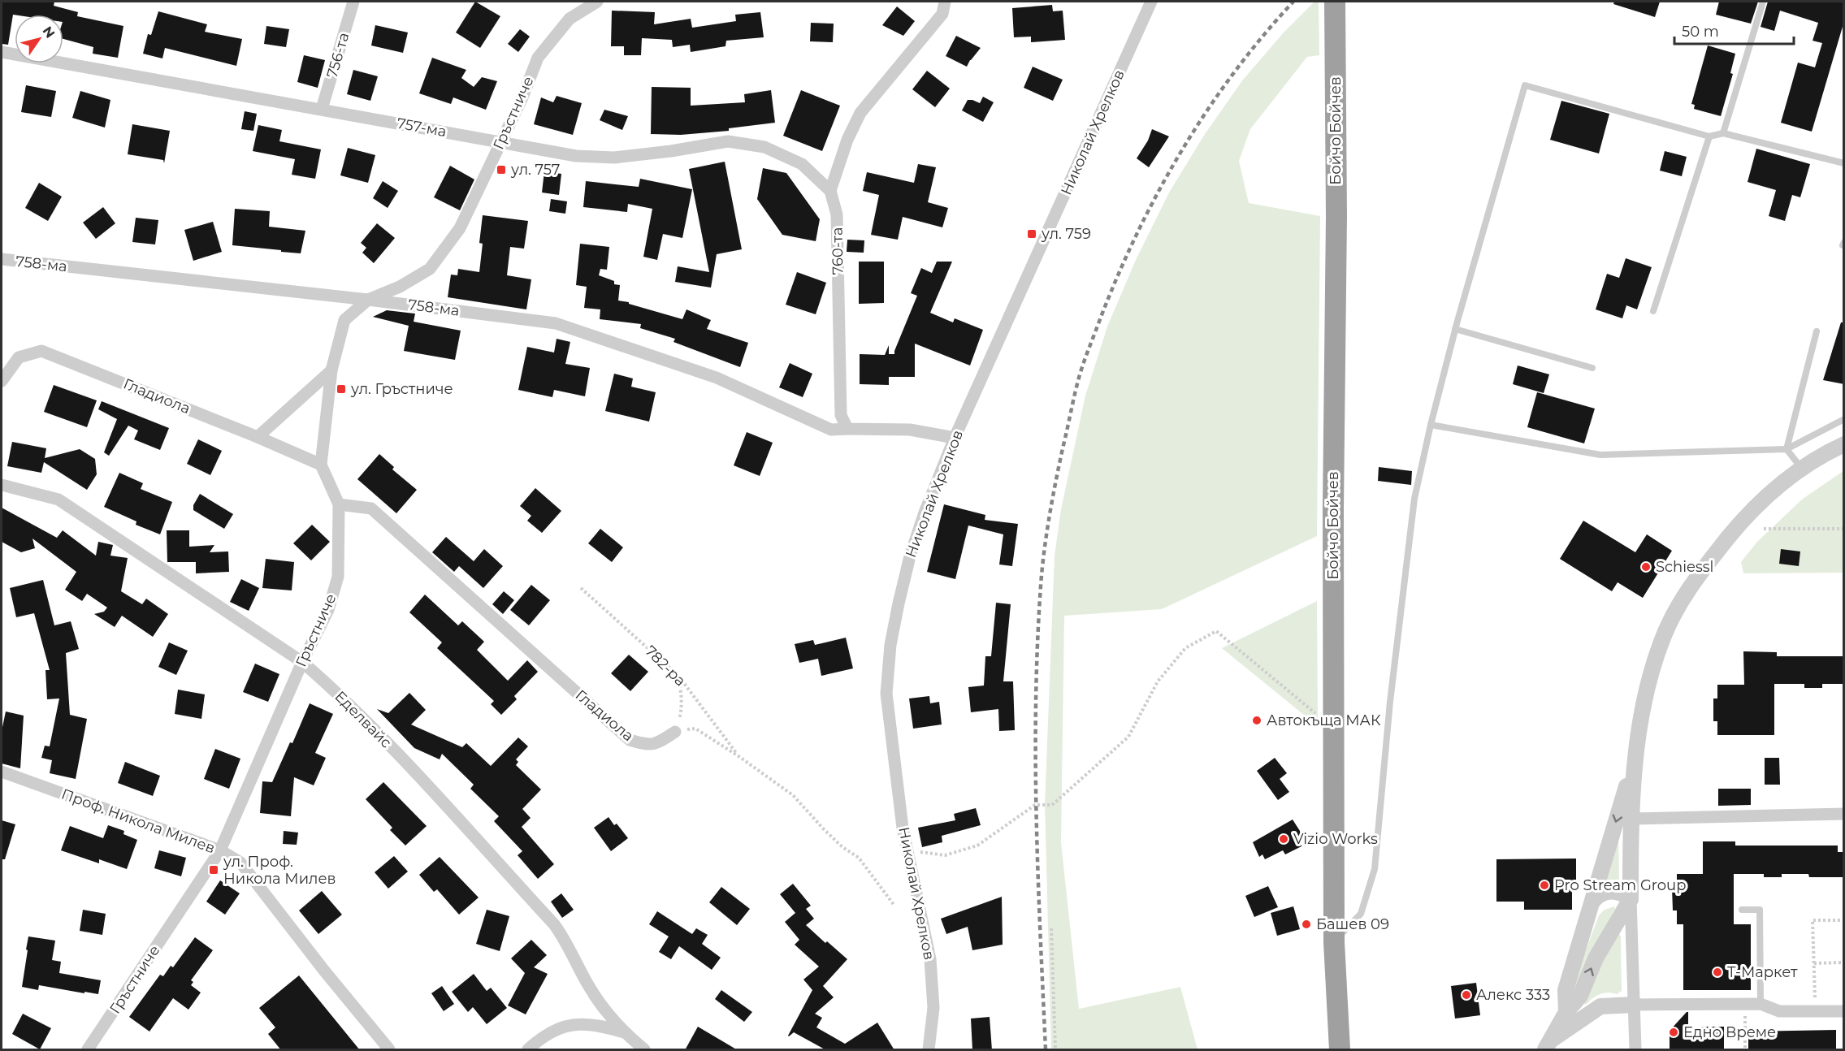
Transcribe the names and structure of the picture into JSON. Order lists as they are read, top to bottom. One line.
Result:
{"streets":{"highway":["Бойчо Бойчев"],"street":["756-та","Гръстниче","757-ма","Николай Хрелков","760-та","758-ма","Гладиола","Еделвайс","Проф. Никола Милев"],"path":["782-ра"]},"crossings":[["756-та","757-ма"],["Гръстниче","757-ма"],["Гръстниче","758-ма"],["Гръстниче","Гладиола"],["Гръстниче","Еделвайс"],["Гръстниче","Проф. Никола Милев"],["757-ма","760-та"],["760-та","758-ма"]],"places":{"transit":["ул. 757","ул. 759","ул. Гръстниче","ул. Проф. Никола Милев"],"other":["Schiessl","Автокъща МАК","Vizio Works","Pro Stream Group","Башев 09","Т-Маркет","Алекс 333","Едно Време"]},"scale_bar":"50 m","north":"top right"}
